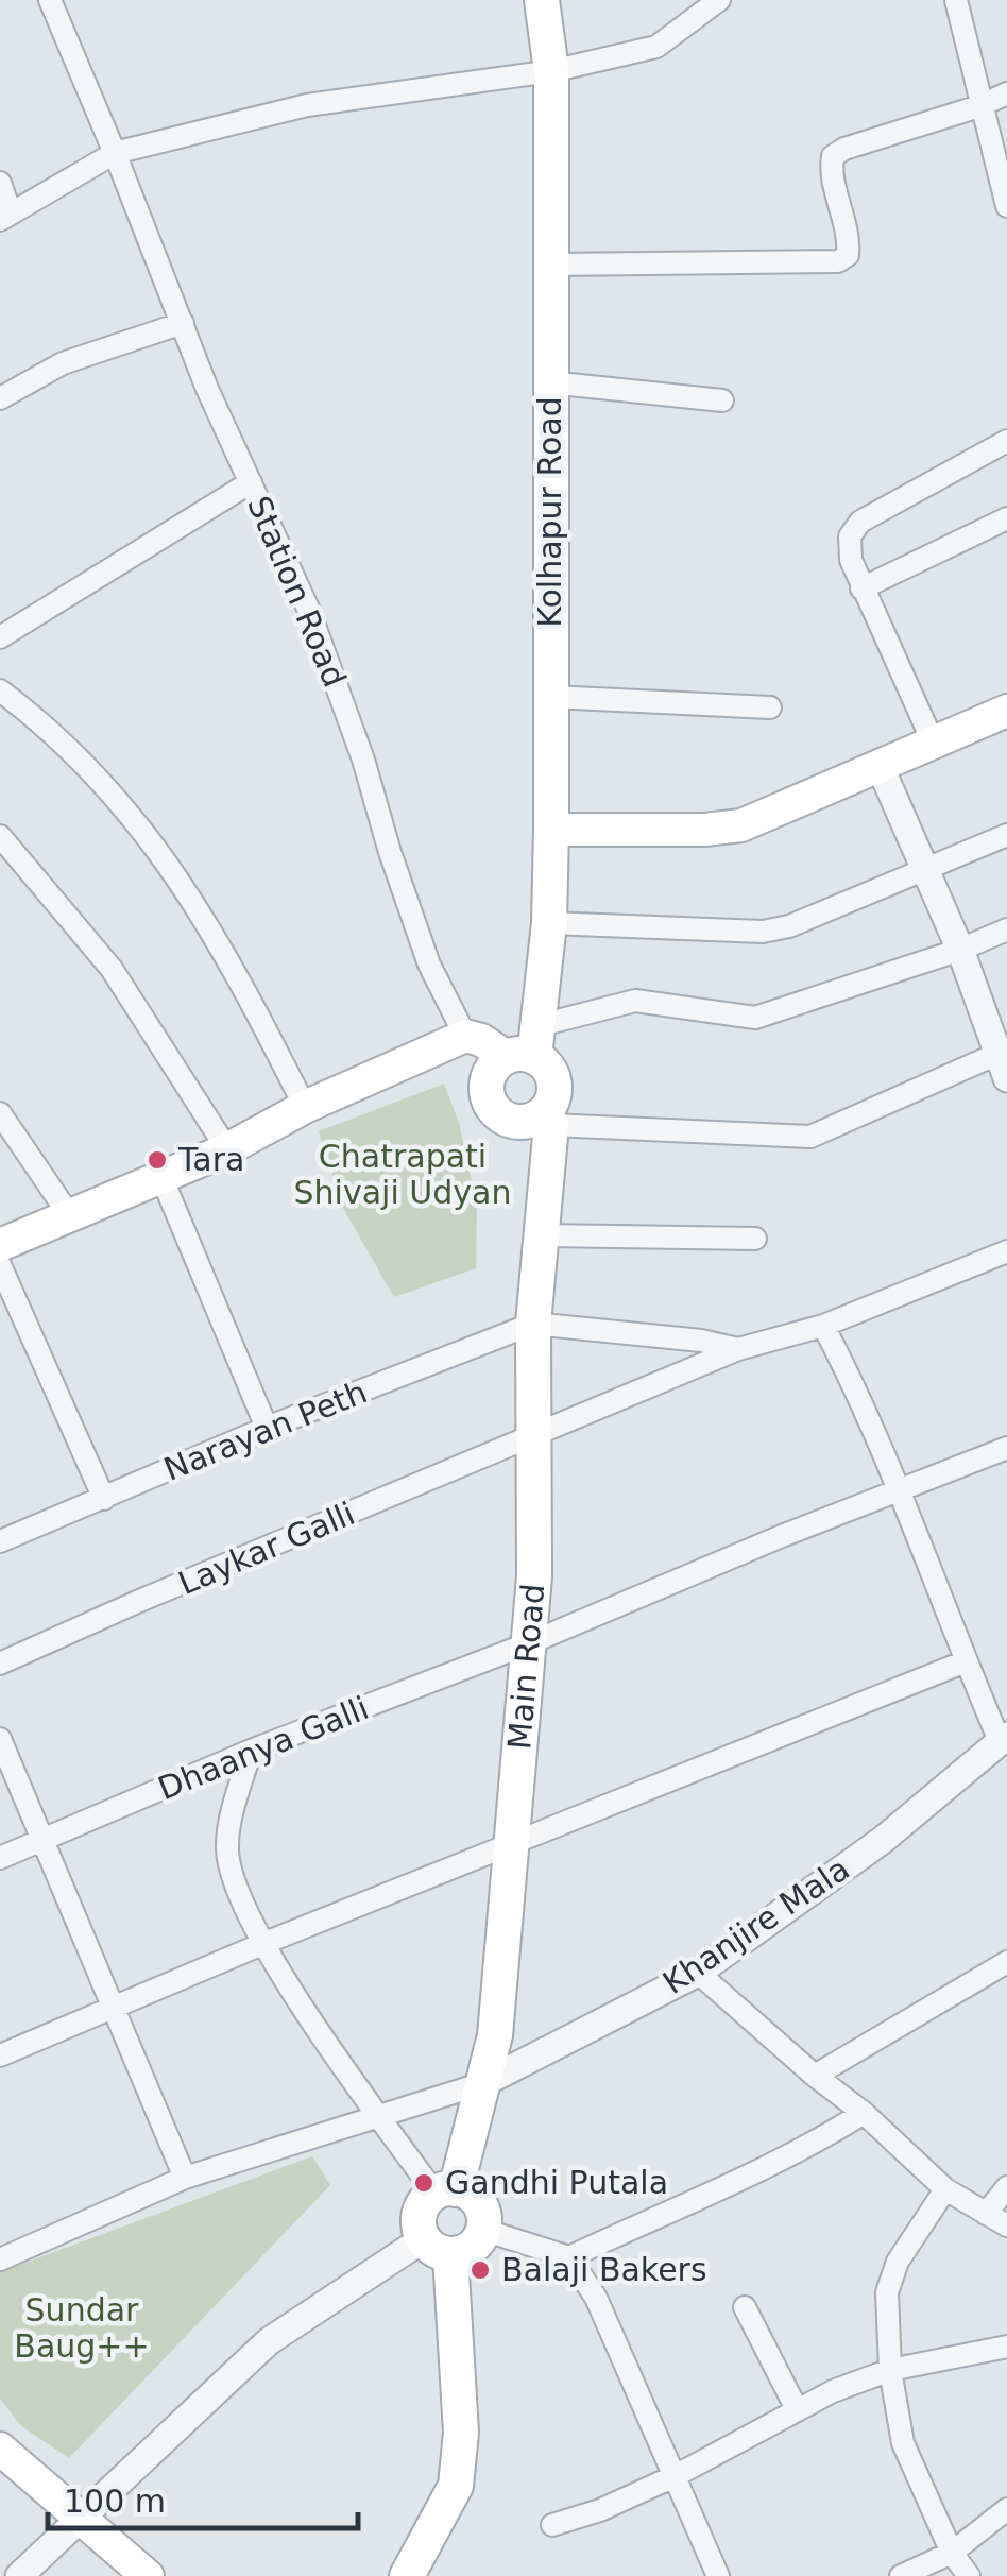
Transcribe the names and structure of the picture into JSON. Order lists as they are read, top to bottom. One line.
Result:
{"streets":{"main road":["Kolhapur Road","Main Road"],"street":["Station Road","Narayan Peth","Laykar Galli","Dhaanya Galli","Khanjire Mala"]},"crossings":[["Kolhapur Road","Main Road"],["Narayan Peth","Main Road"],["Laykar Galli","Main Road"],["Main Road","Dhaanya Galli"],["Main Road","Khanjire Mala"]],"parks":["Chatrapati Shivaji Udyan","Sundar Baug++"],"places":["Tara","Gandhi Putala","Balaji Bakers"],"scale_bar":"100 m"}
